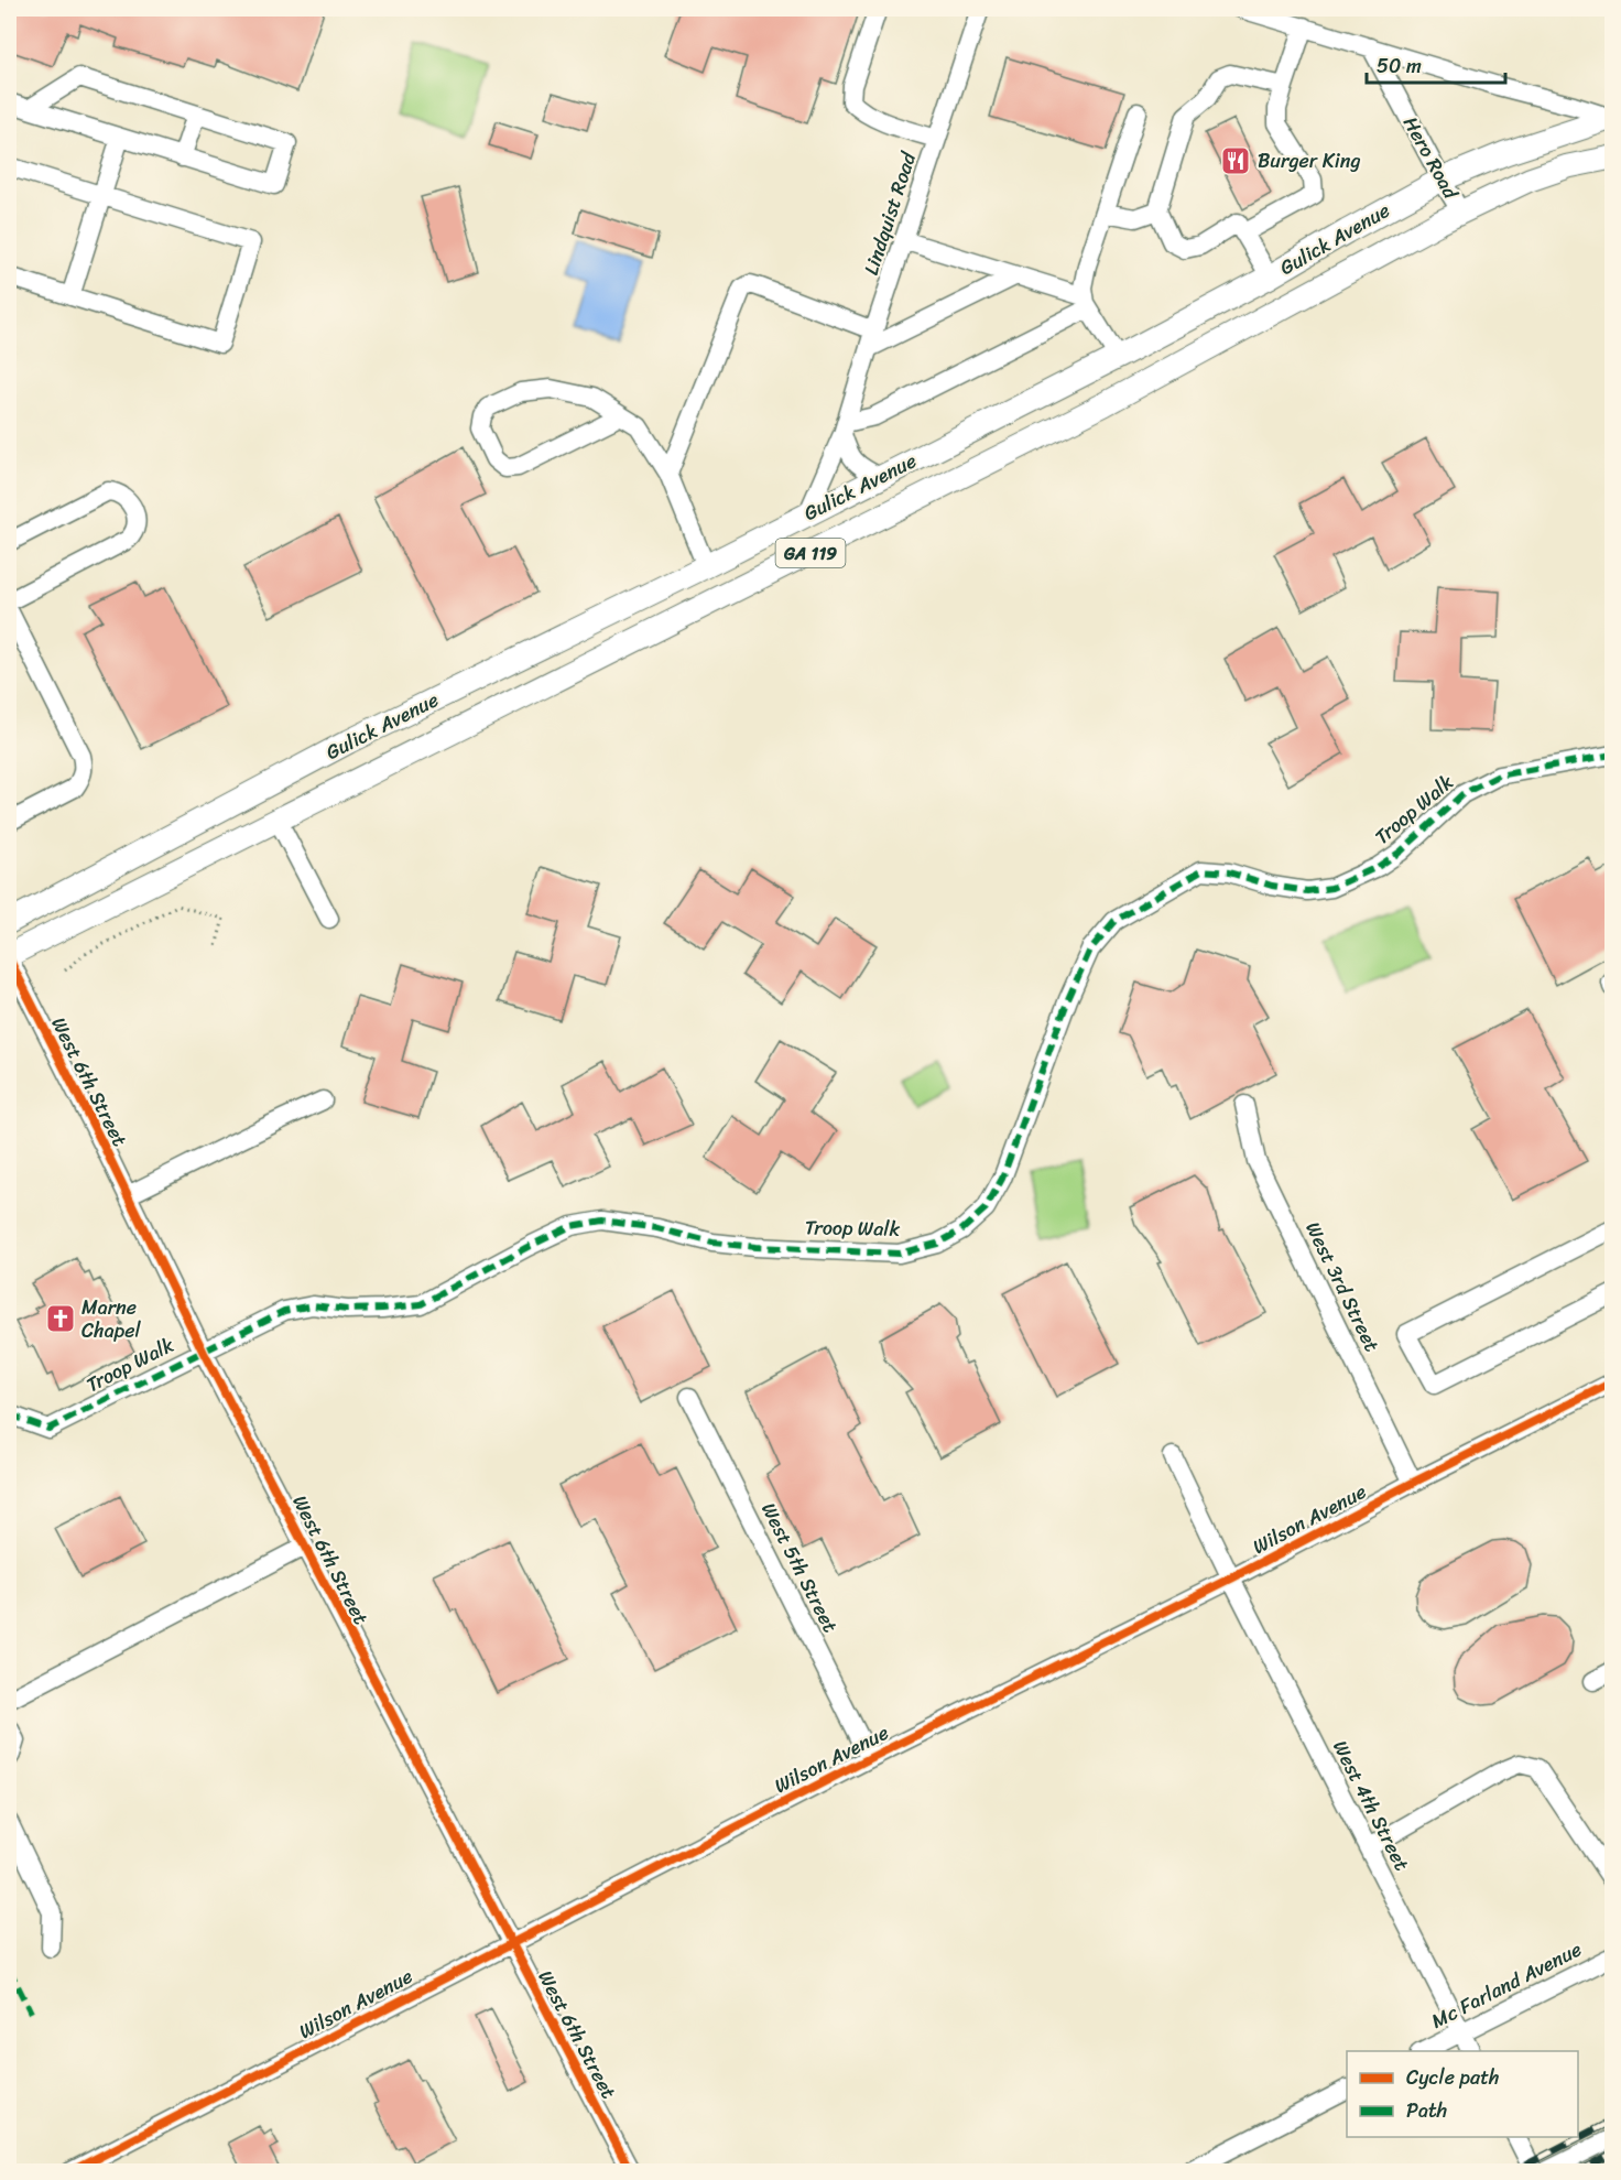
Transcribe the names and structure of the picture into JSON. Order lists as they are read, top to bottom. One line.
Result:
{"streets":{"main road":["Gulick Avenue","GA 119"],"street":["Hero Road","Lindquist Road","Troop Walk","West 6th Street","West 3rd Street","Wilson Avenue","West 5th Street","West 4th Street","Mc Farland Avenue"]},"crossings":[["Hero Road","Gulick Avenue"],["Lindquist Road","Gulick Avenue"],["Gulick Avenue","West 6th Street"],["Troop Walk","West 6th Street"],["West 6th Street","Wilson Avenue"],["West 3rd Street","Wilson Avenue"],["Wilson Avenue","West 5th Street"],["Wilson Avenue","West 4th Street"],["West 4th Street","Mc Farland Avenue"]],"places":{"restaurant":["Burger King"],"church":["Marne Chapel"]},"legend":["Cycle path","Path"],"scale_bar":"50 m"}
